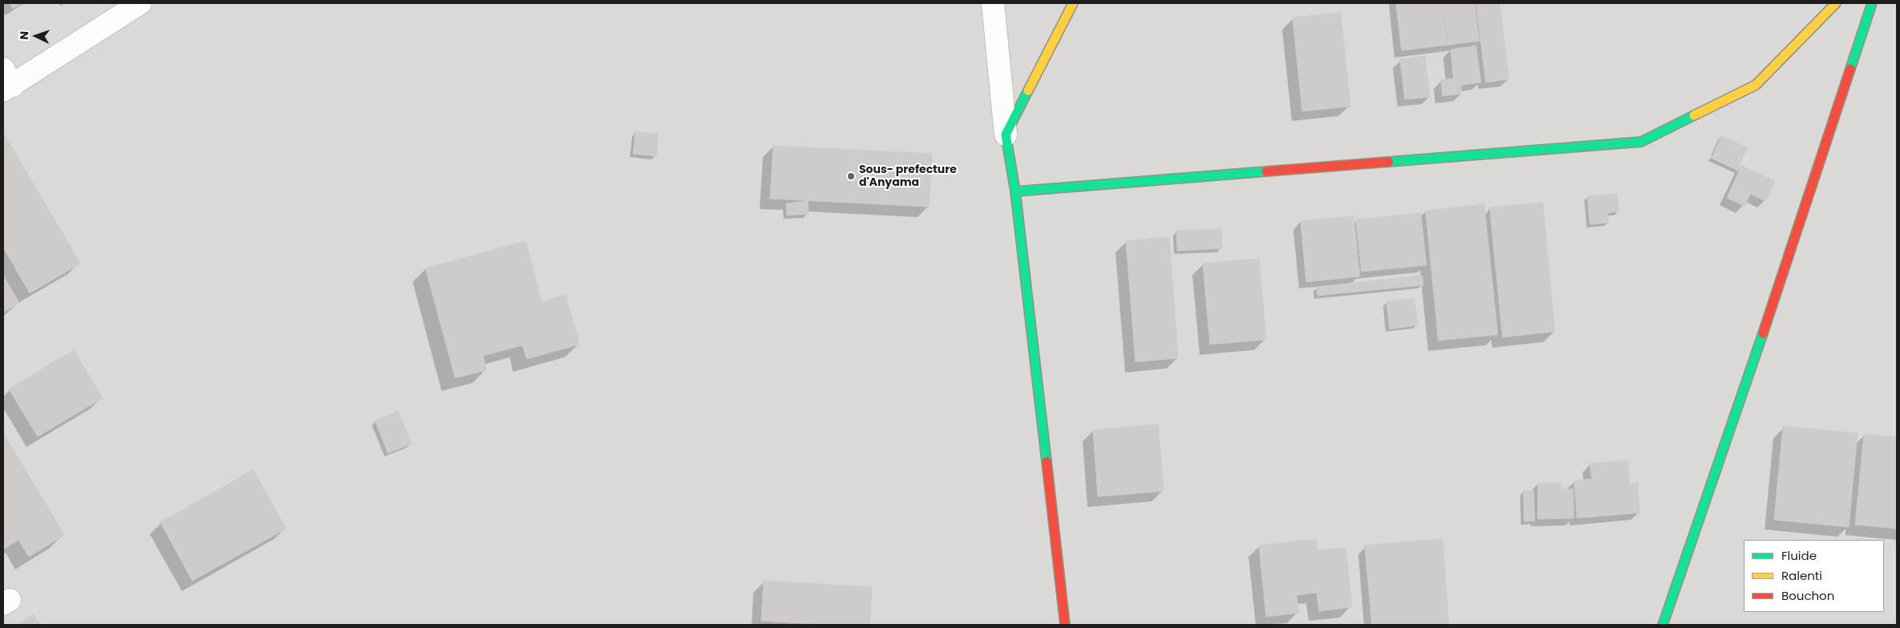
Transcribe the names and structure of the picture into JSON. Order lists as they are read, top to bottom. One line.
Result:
{"places":["Sous- prefecture d'Anyama"],"legend":["Fluide","Ralenti","Bouchon"],"north":"left"}
